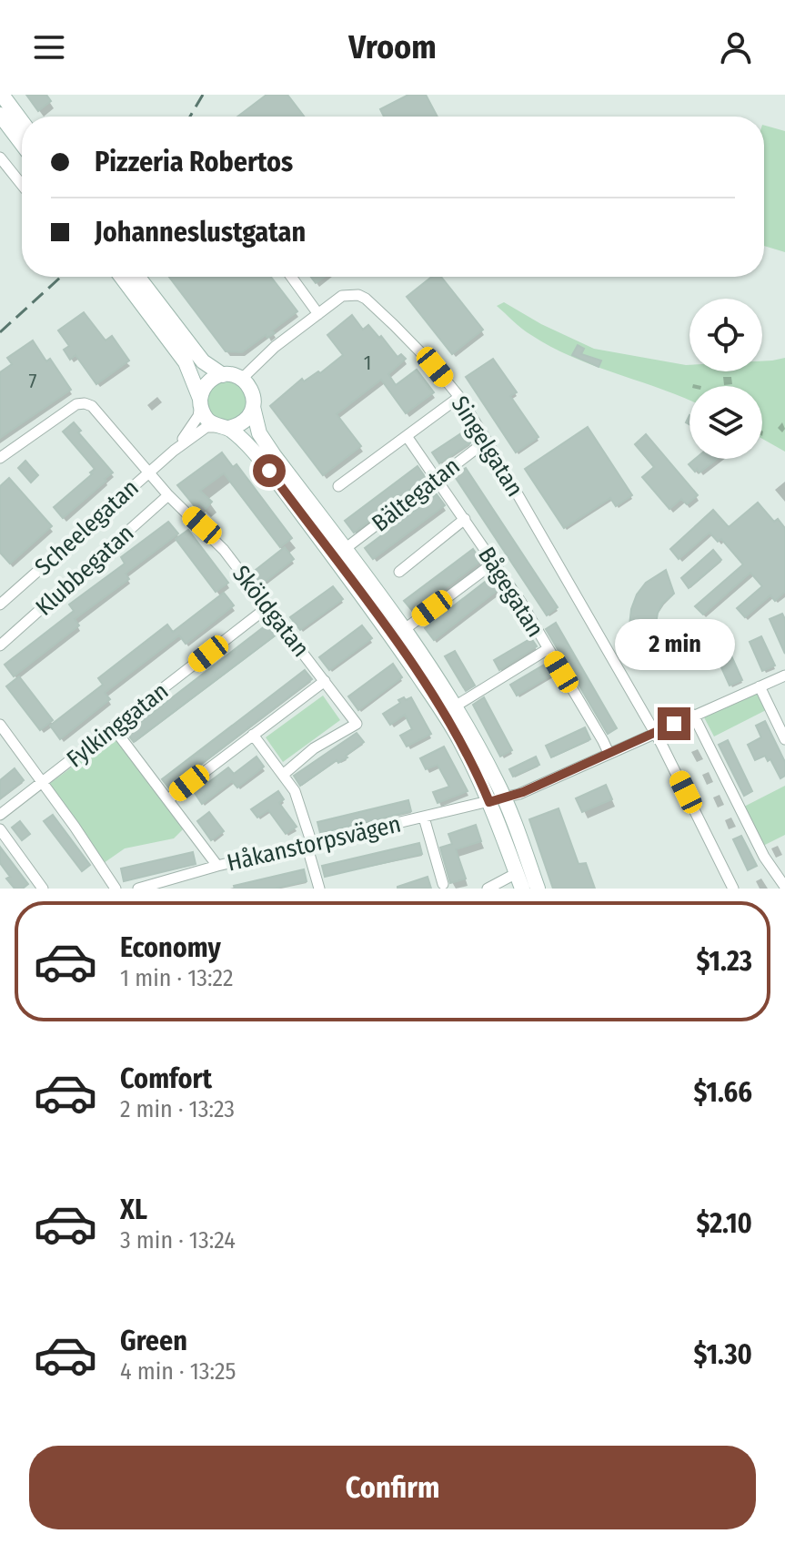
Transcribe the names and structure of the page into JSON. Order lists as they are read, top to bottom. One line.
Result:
{"streets":{"street":["Singelgatan","Bältegatan","Scheelegatan","Klubbegatan","Bågegatan","Sköldgatan","Fylkinggatan","Håkanstorpsvägen"]},"crossings":[["Singelgatan","Bältegatan"],["Singelgatan","Scheelegatan"],["Singelgatan","Håkanstorpsvägen"],["Bältegatan","Bågegatan"],["Scheelegatan","Sköldgatan"],["Klubbegatan","Sköldgatan"],["Bågegatan","Håkanstorpsvägen"],["Sköldgatan","Fylkinggatan"]],"house_numbers":["1","7"],"page":{"header":"Vroom","banner":["Pizzeria Robertos","Johanneslustgatan"],"bubble":"2 min","list":[{"name":"Economy","note":"1 min · 13:22","value":"$1.23"},{"name":"Comfort","note":"2 min · 13:23","value":"$1.66"},{"name":"XL","note":"3 min · 13:24","value":"$2.10"},{"name":"Green","note":"4 min · 13:25","value":"$1.30"}],"buttons":"Confirm"}}
